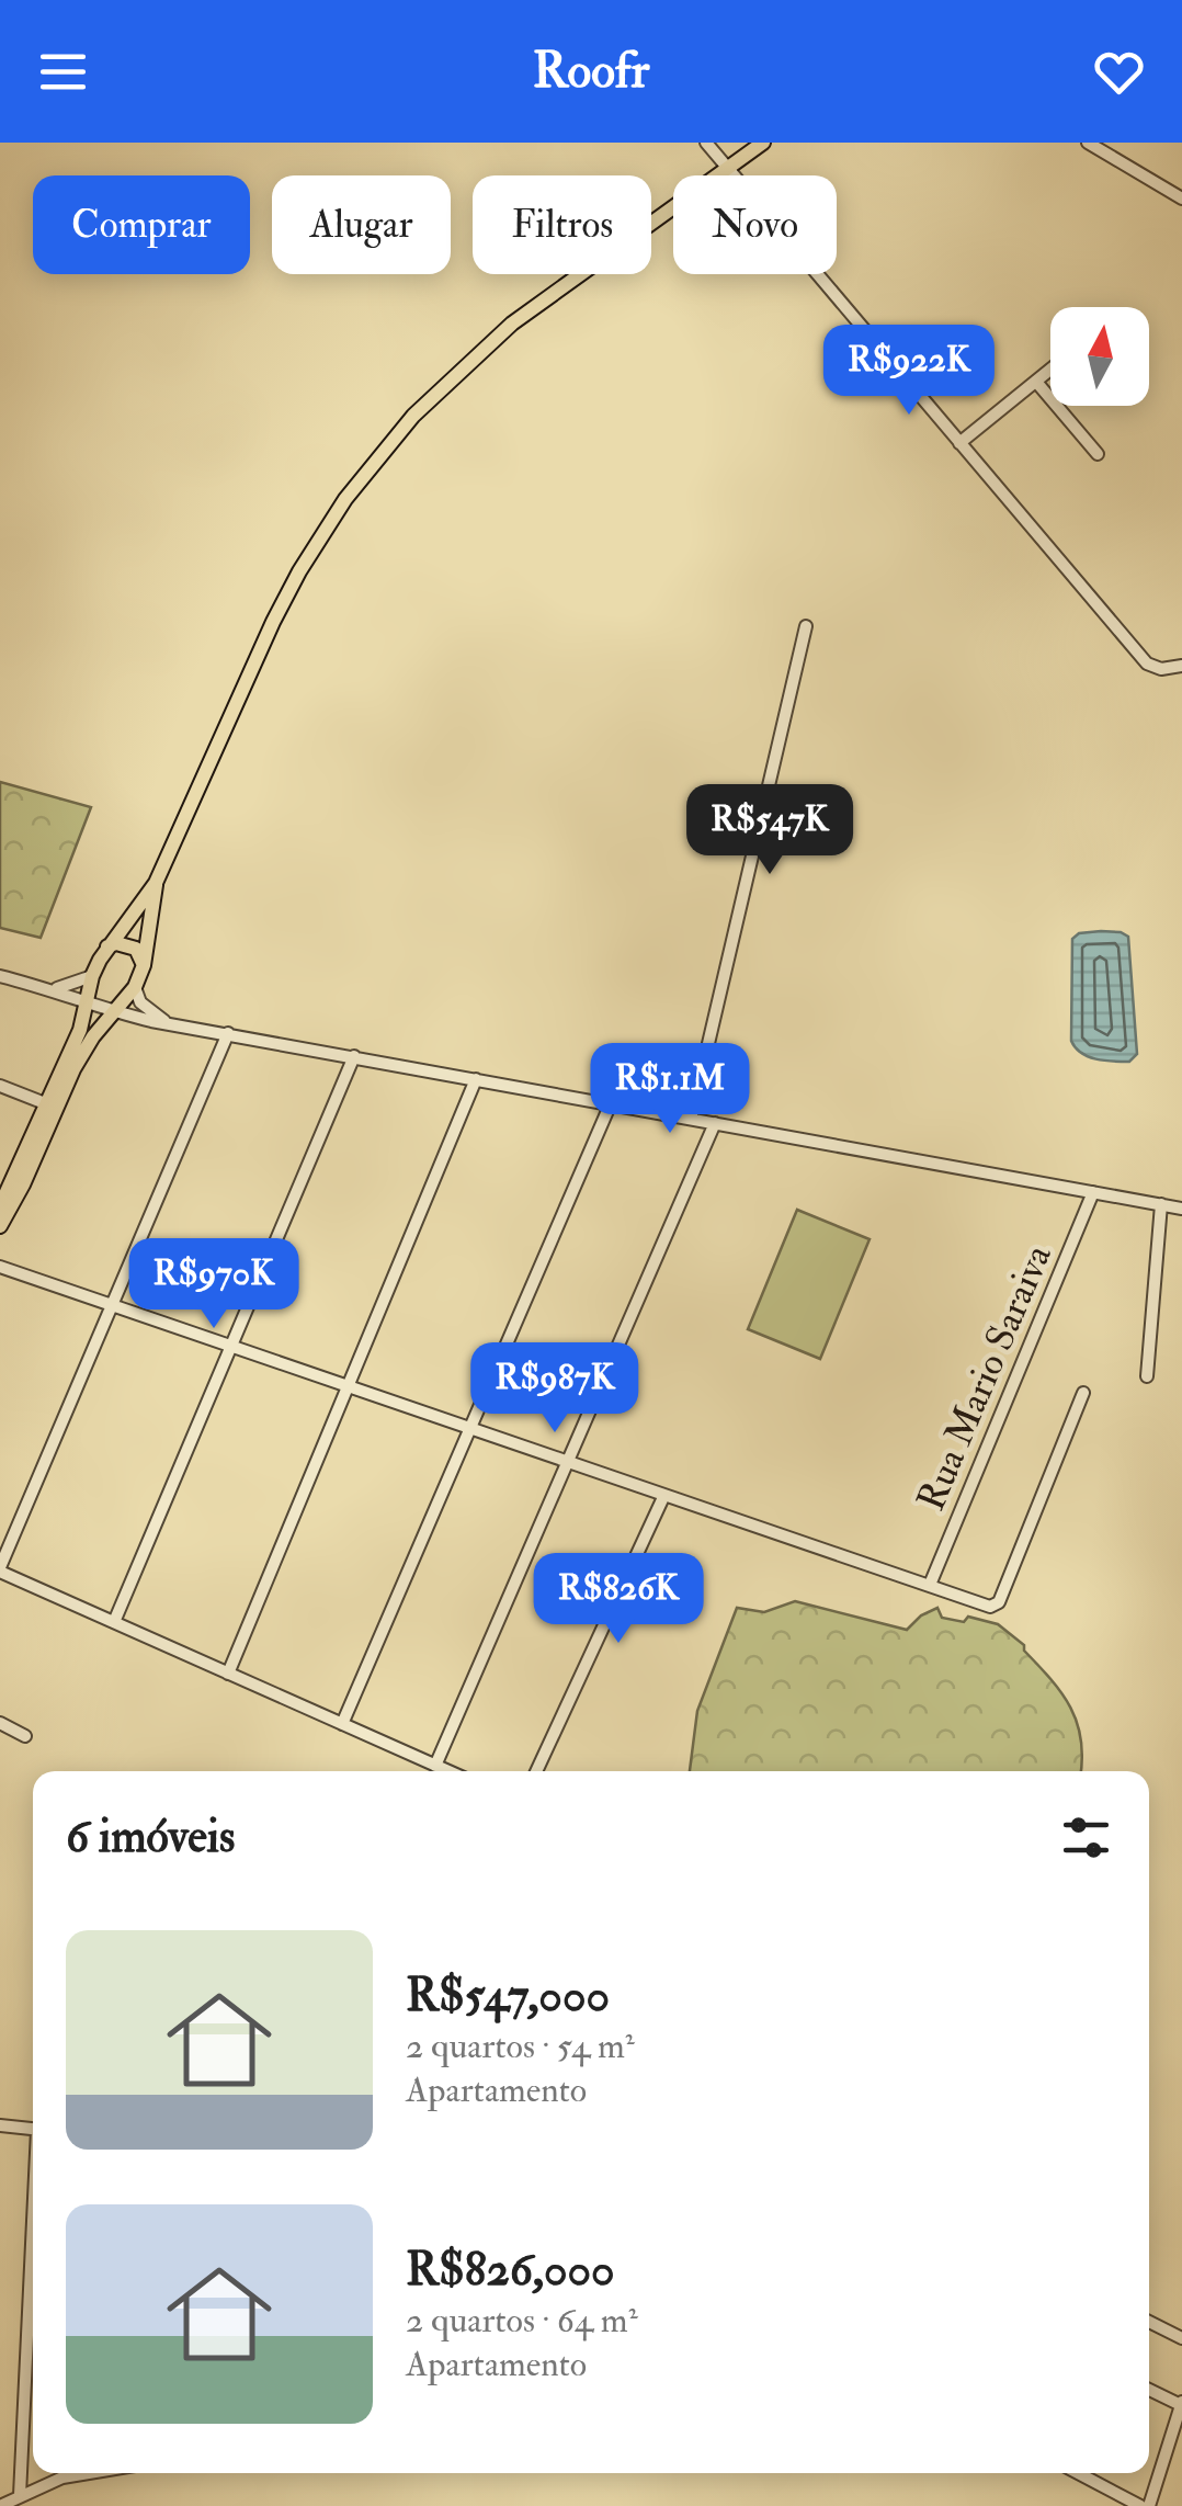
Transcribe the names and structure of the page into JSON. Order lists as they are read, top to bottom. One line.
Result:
{"streets":{"street":["Rua Mario Saraiva"]},"north":"top","page":{"header":"Roofr","chip":["Comprar","Alugar","Filtros","Novo"],"price":["R$922K","R$547K","R$1.1M","R$970K","R$987K","R$826K"],"heading":"6 imóveis","list":[{"name":"R$547,000","note":"2 quartos · 54 m² · Apartamento"},{"name":"R$826,000","note":"2 quartos · 64 m² · Apartamento"}]}}
